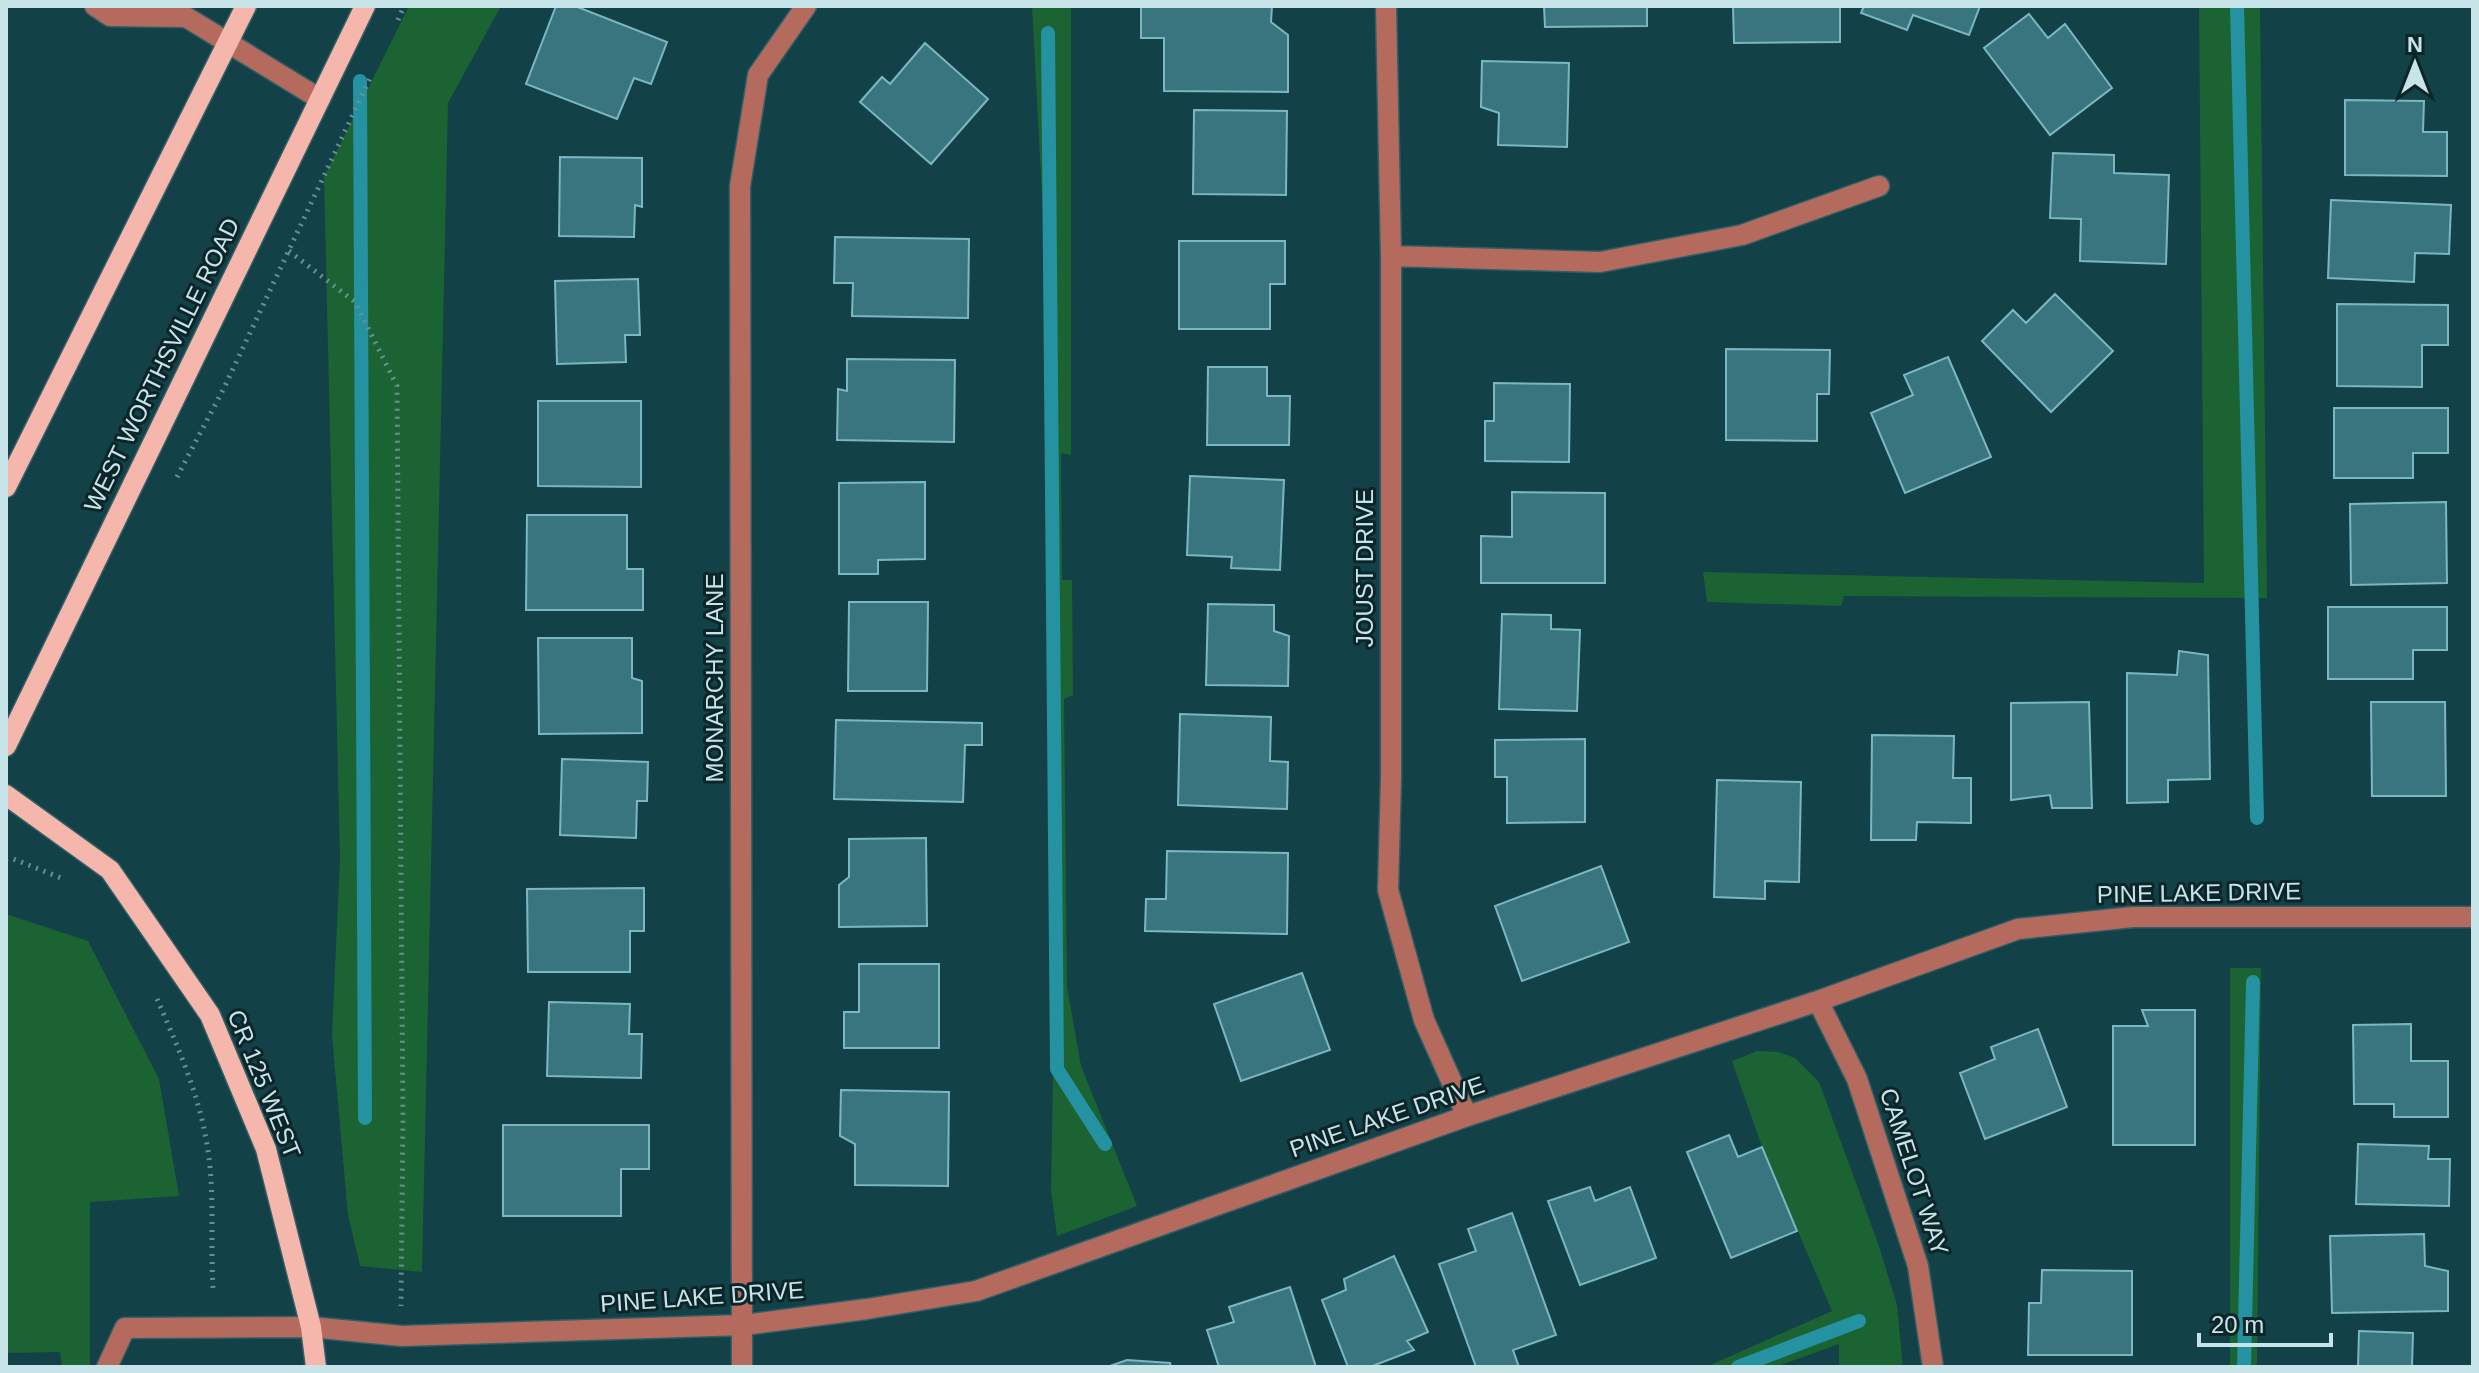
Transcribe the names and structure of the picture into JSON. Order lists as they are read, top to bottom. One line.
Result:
{"streets":{"main road":["WEST WORTHSVILLE ROAD","CR 125 WEST"],"street":["JOUST DRIVE","MONARCHY LANE","PINE LAKE DRIVE","CAMELOT WAY"]},"crossings":[["JOUST DRIVE","PINE LAKE DRIVE"],["MONARCHY LANE","PINE LAKE DRIVE"],["PINE LAKE DRIVE","CR 125 WEST"],["PINE LAKE DRIVE","CAMELOT WAY"]],"scale_bar":"20 m","north":"top"}
